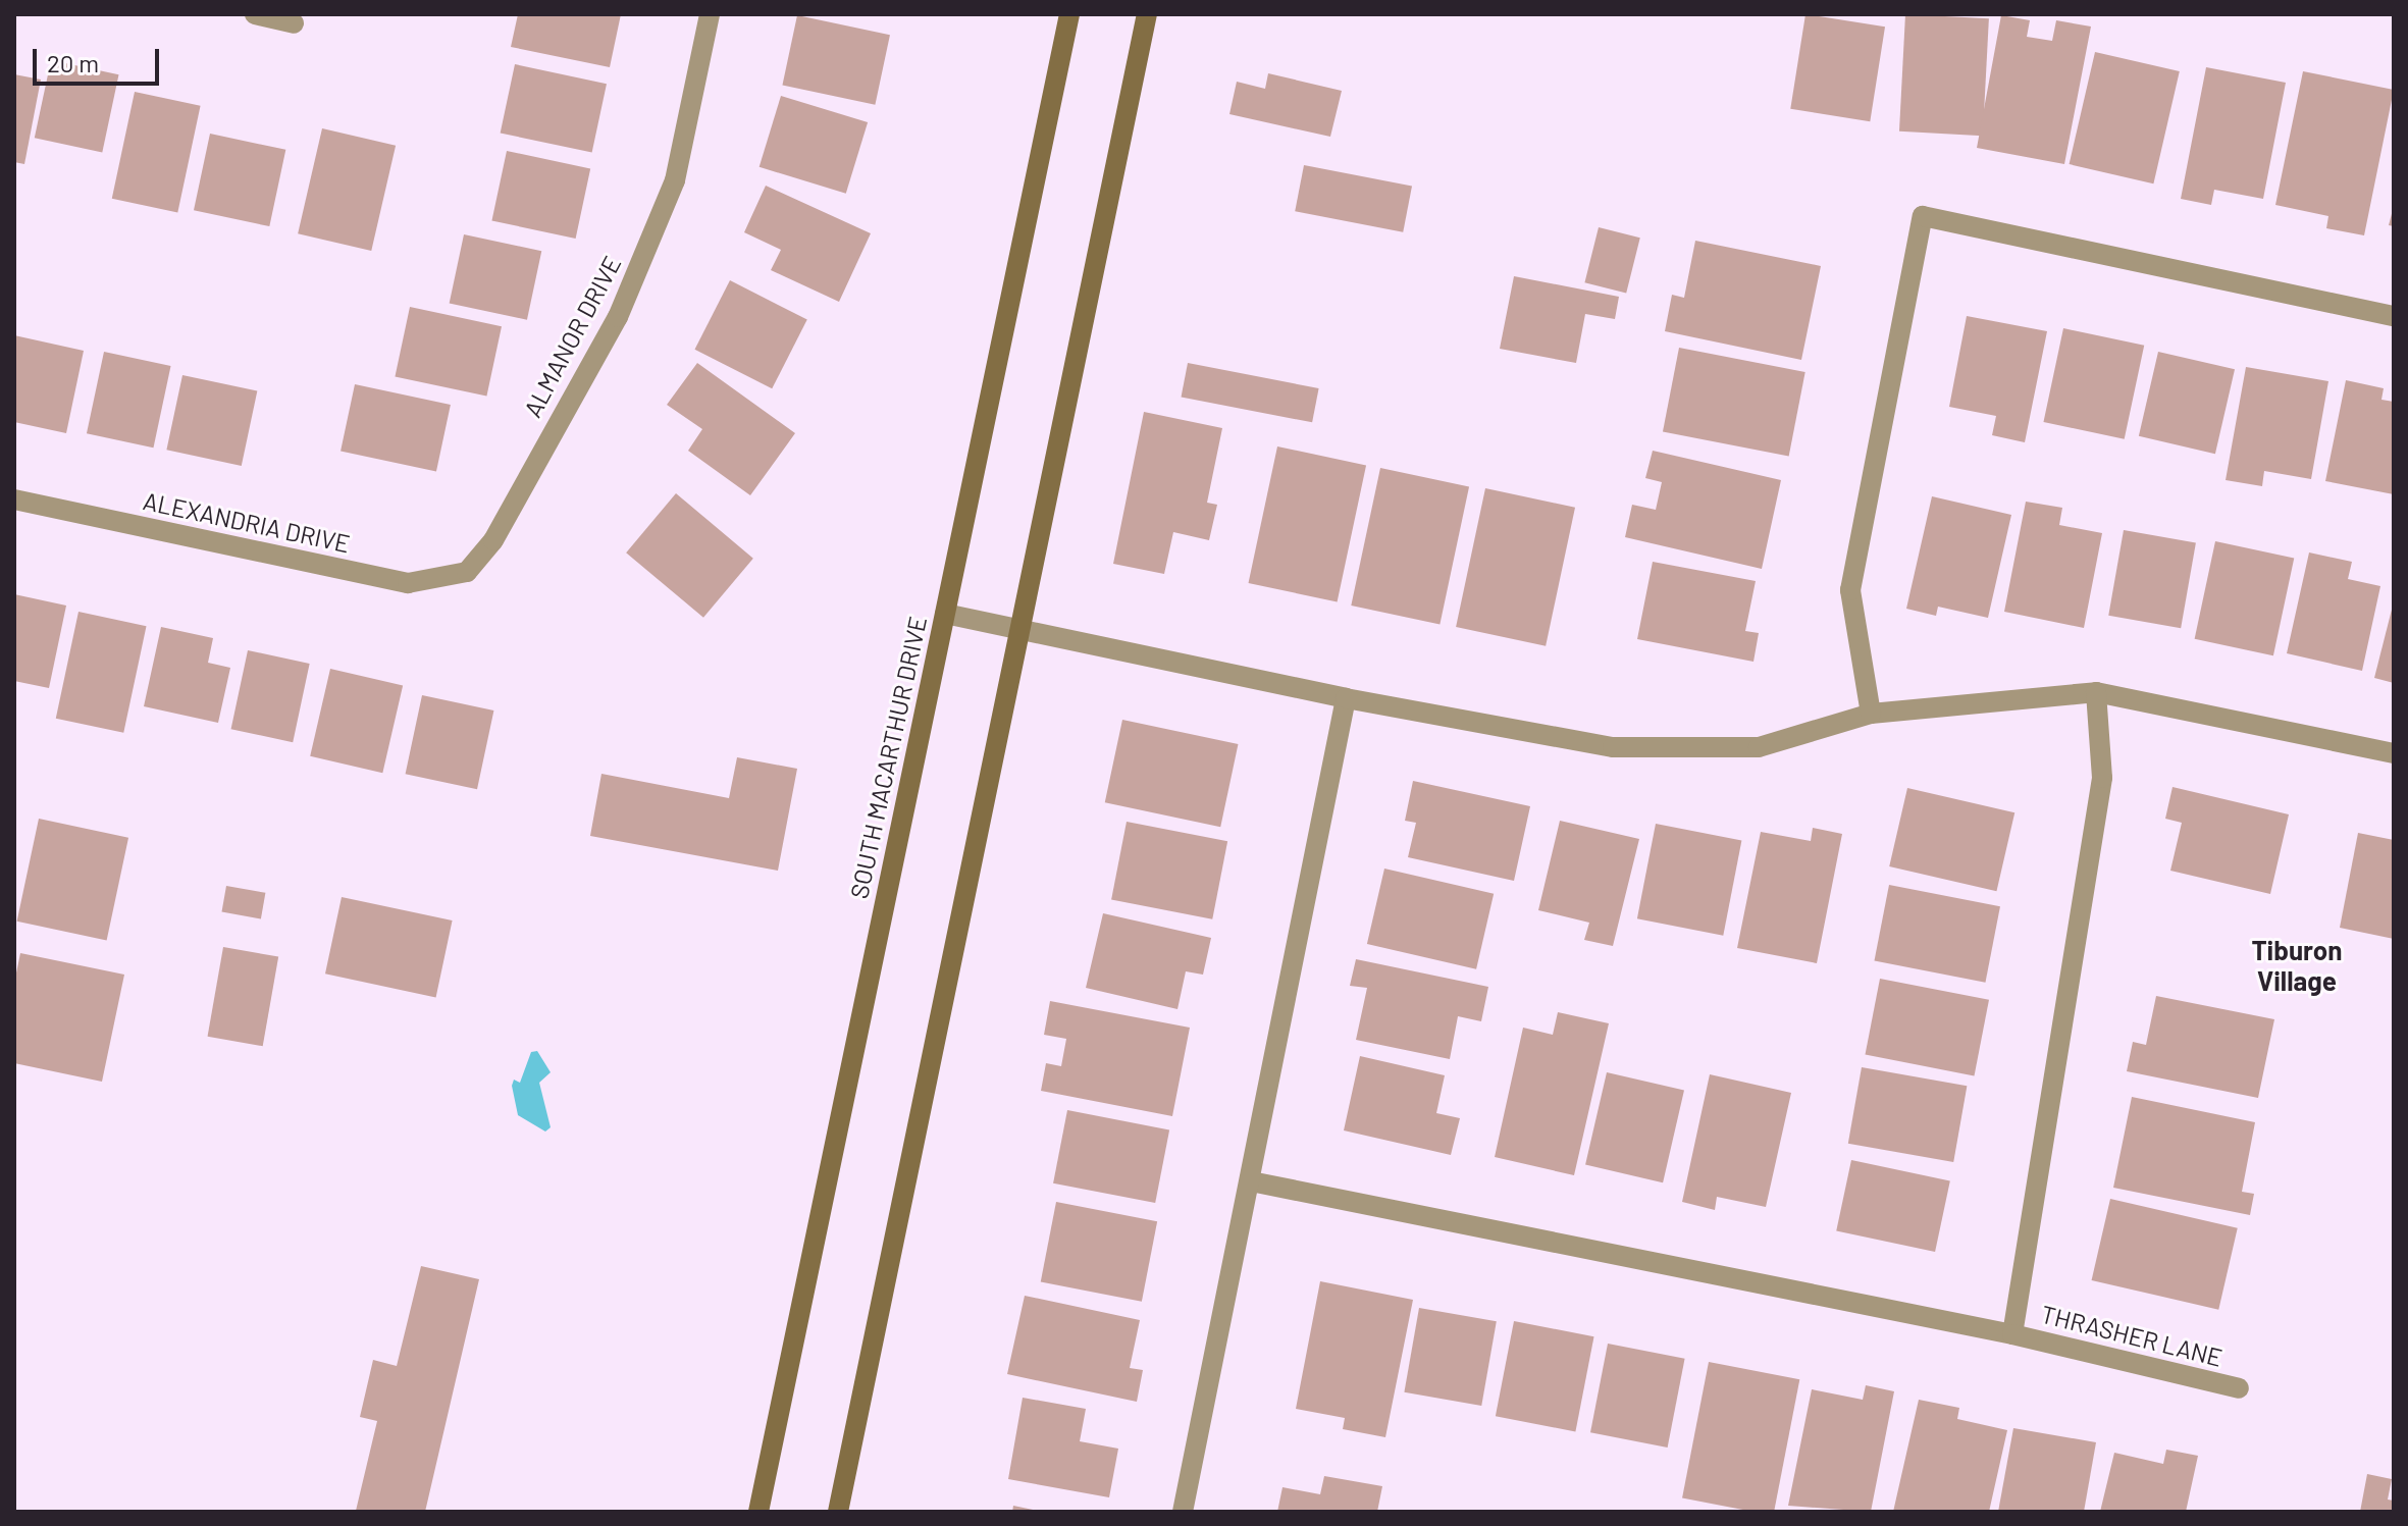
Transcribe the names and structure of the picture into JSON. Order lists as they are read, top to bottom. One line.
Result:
{"streets":{"main road":["SOUTH MACARTHUR DRIVE"],"street":["ALMANOR DRIVE","ALEXANDRIA DRIVE","THRASHER LANE"]},"crossings":[["ALMANOR DRIVE","ALEXANDRIA DRIVE"]],"districts":["Tiburon Village"],"scale_bar":"20 m"}
